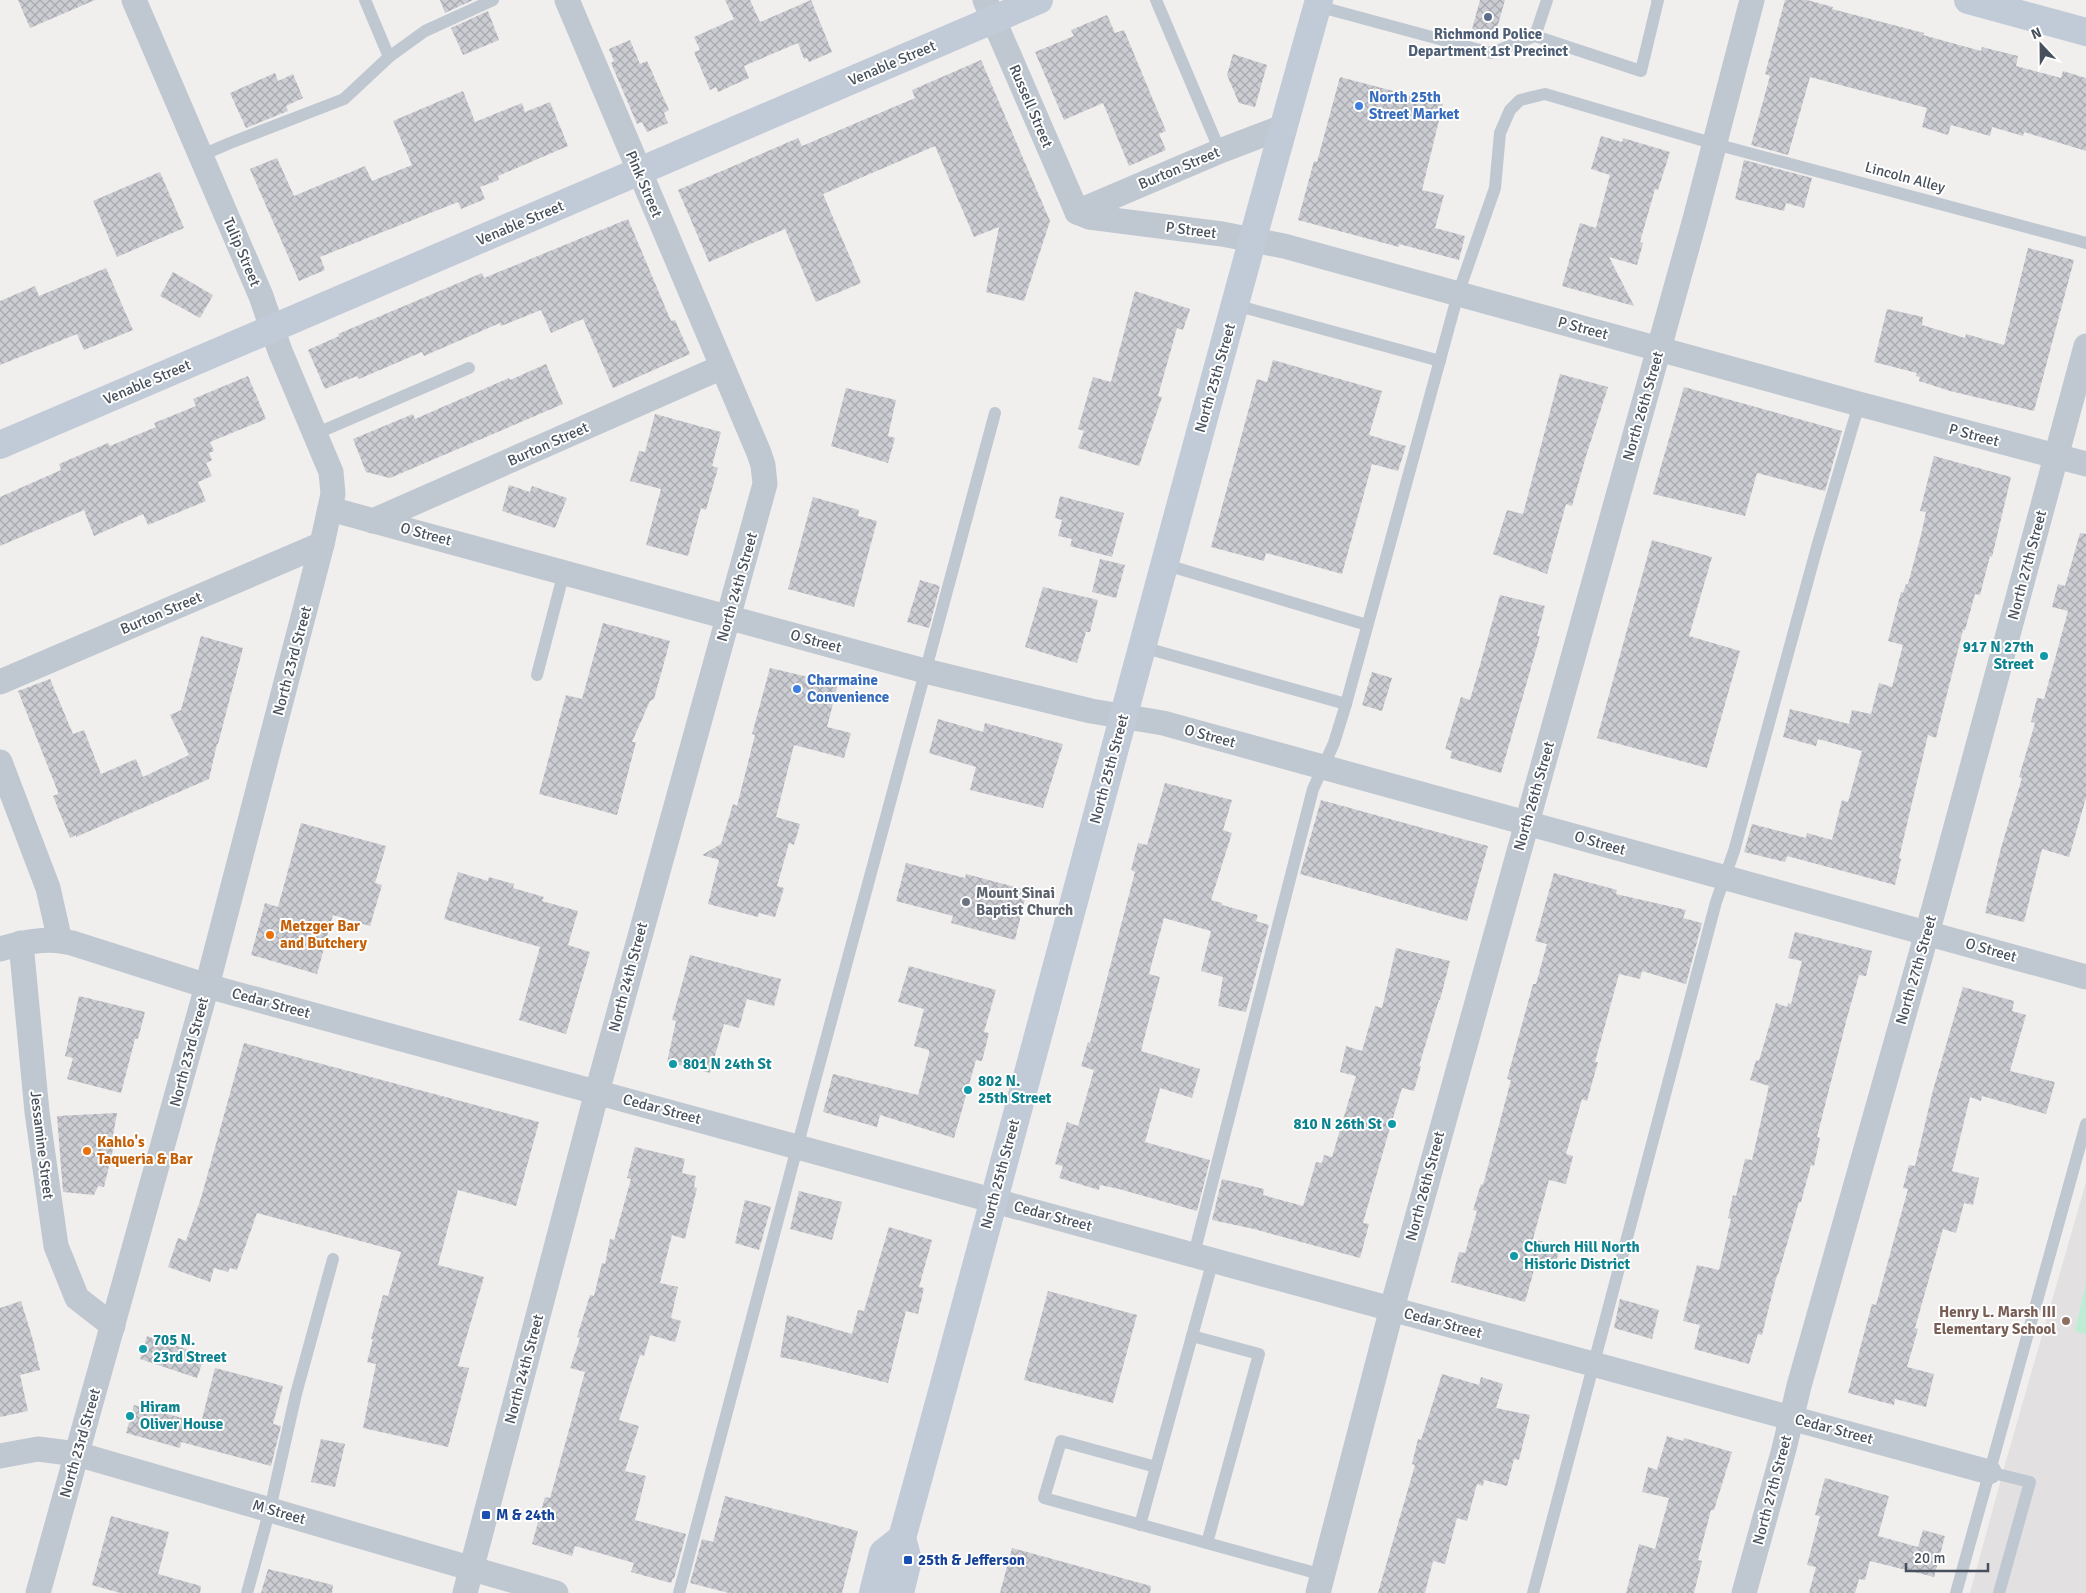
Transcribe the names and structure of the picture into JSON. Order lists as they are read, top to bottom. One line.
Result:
{"streets":{"main road":["Venable Street","North 25th Street"],"street":["Russell Street","Burton Street","Pink Street","P Street","Tulip Street","North 26th Street","O Street","North 27th Street","North 24th Street","North 23rd Street","Cedar Street","Jessamine Street","M Street"],"lane":["Lincoln Alley"]},"crossings":[["Venable Street","Russell Street"],["Venable Street","Pink Street"],["Venable Street","Tulip Street"],["Russell Street","Burton Street"],["Russell Street","P Street"],["Burton Street","Pink Street"],["Burton Street","P Street"],["Burton Street","North 25th Street"],["Burton Street","O Street"],["Burton Street","North 24th Street"],["Burton Street","North 23rd Street"],["Lincoln Alley","P Street"],["Lincoln Alley","North 26th Street"],["Lincoln Alley","O Street"],["Lincoln Alley","Cedar Street"],["Pink Street","North 24th Street"],["P Street","North 25th Street"],["P Street","North 26th Street"],["P Street","North 27th Street"],["Tulip Street","O Street"],["Tulip Street","North 23rd Street"],["North 25th Street","O Street"],["North 25th Street","Cedar Street"],["North 26th Street","O Street"],["North 26th Street","Cedar Street"],["O Street","North 27th Street"],["O Street","North 24th Street"],["O Street","North 23rd Street"],["North 27th Street","Cedar Street"],["North 24th Street","Cedar Street"],["North 24th Street","M Street"],["North 23rd Street","Cedar Street"],["North 23rd Street","Jessamine Street"],["North 23rd Street","M Street"],["Cedar Street","Jessamine Street"]],"places":{"other":["Richmond Police Department 1st Precinct","North 25th Street Market","917 N 27th Street","Charmaine Convenience","Mount Sinai Baptist Church","Metzger Bar and Butchery","801 N 24th St","802 N. 25th Street","810 N 26th St","Kahlo's Taqueria & Bar","Church Hill North Historic District","Henry L. Marsh III Elementary School","705 N. 23rd Street","Hiram Oliver House"],"transit":["M & 24th","25th & Jefferson"]},"scale_bar":"20 m","north":"top"}
